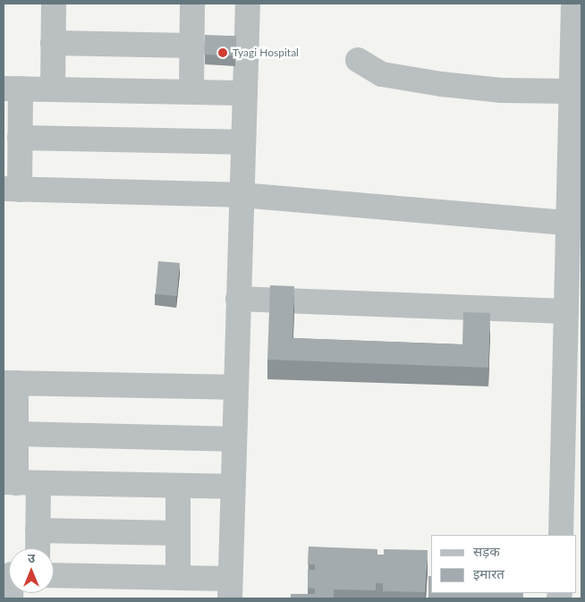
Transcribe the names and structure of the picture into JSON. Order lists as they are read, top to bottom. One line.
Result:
{"places":["Tyagi Hospital"],"legend":["सड़क","इमारत"],"north":"top"}
